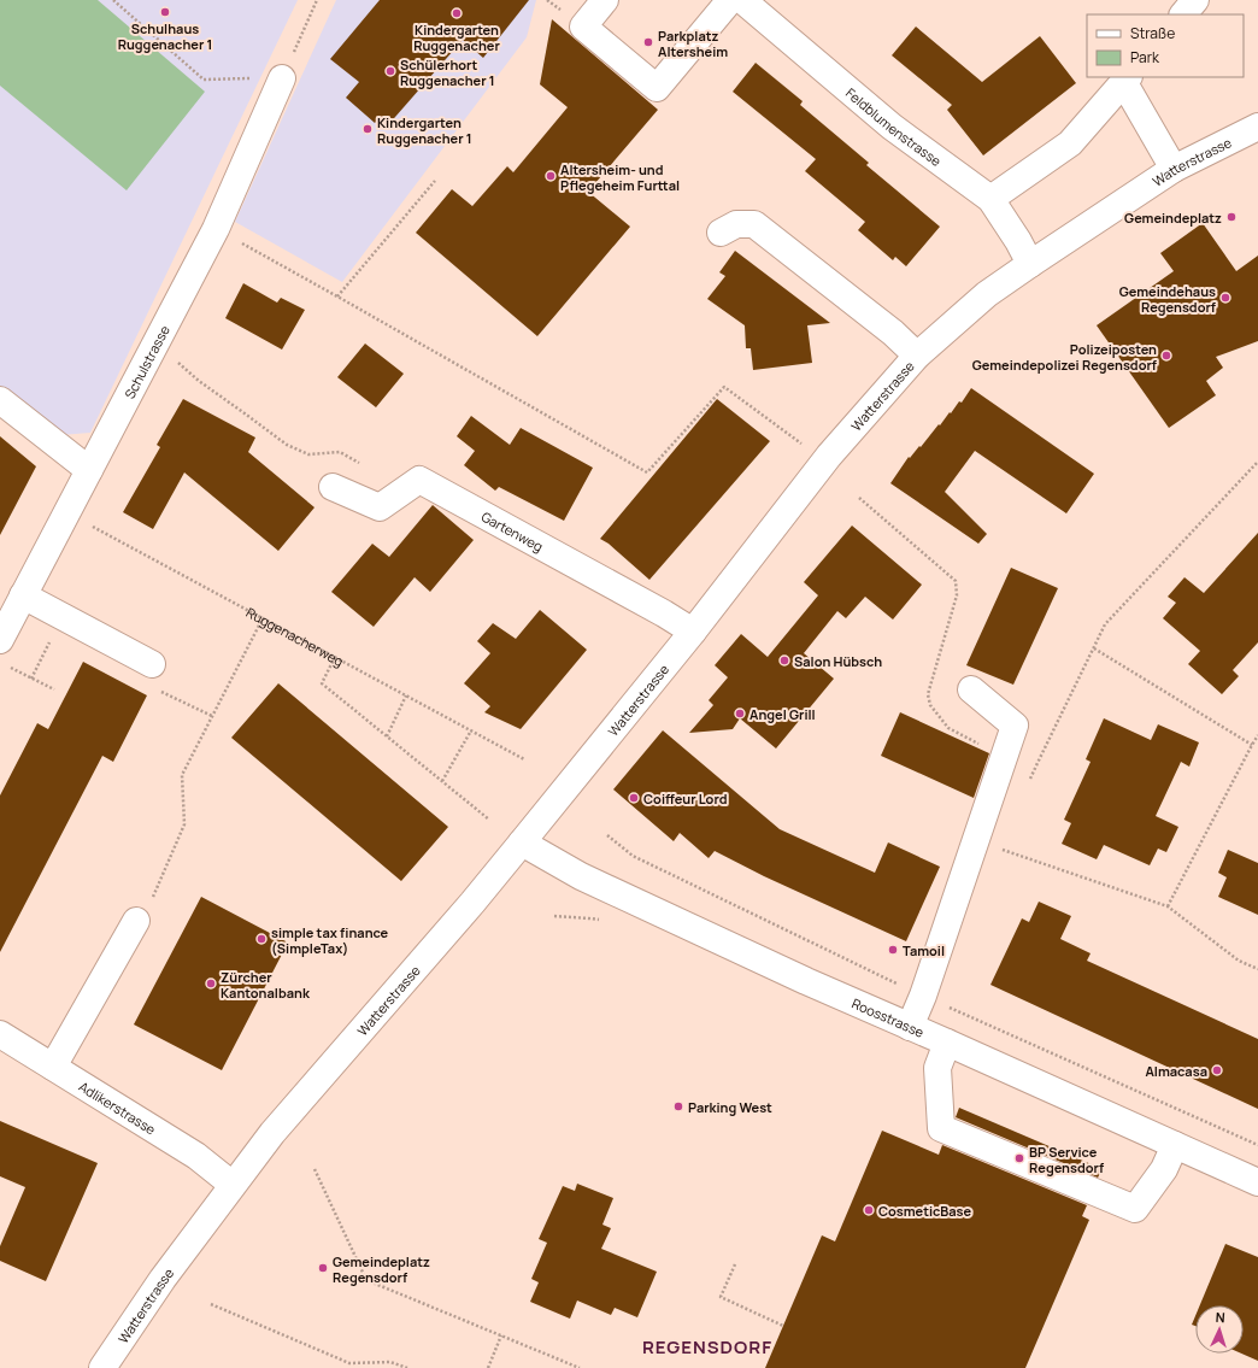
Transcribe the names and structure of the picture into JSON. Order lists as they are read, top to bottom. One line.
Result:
{"streets":{"street":["Feldblumenstrasse","Watterstrasse","Schulstrasse","Gartenweg","Roosstrasse","Adlikerstrasse"],"path":["Ruggenacherweg"]},"crossings":[["Feldblumenstrasse","Watterstrasse"],["Watterstrasse","Gartenweg"],["Watterstrasse","Roosstrasse"],["Watterstrasse","Adlikerstrasse"],["Schulstrasse","Ruggenacherweg"]],"districts":["REGENSDORF"],"places":["Schulhaus Ruggenacher 1","Kindergarten Ruggenacher","Parkplatz Altersheim","Schülerhort Ruggenacher 1","Kindergarten Ruggenacher 1","Altersheim- und Pflegeheim Furttal","Gemeindeplatz","Gemeindehaus Regensdorf","Polizeiposten Gemeindepolizei Regensdorf","Salon Hübsch","Angel Grill","Coiffeur Lord","simple tax finance (SimpleTax)","Tamoil","Zürcher Kantonalbank","Almacasa","Parking West","BP Service Regensdorf","CosmeticBase","Gemeindeplatz Regensdorf"],"legend":["Straße","Park"],"north":"top"}
